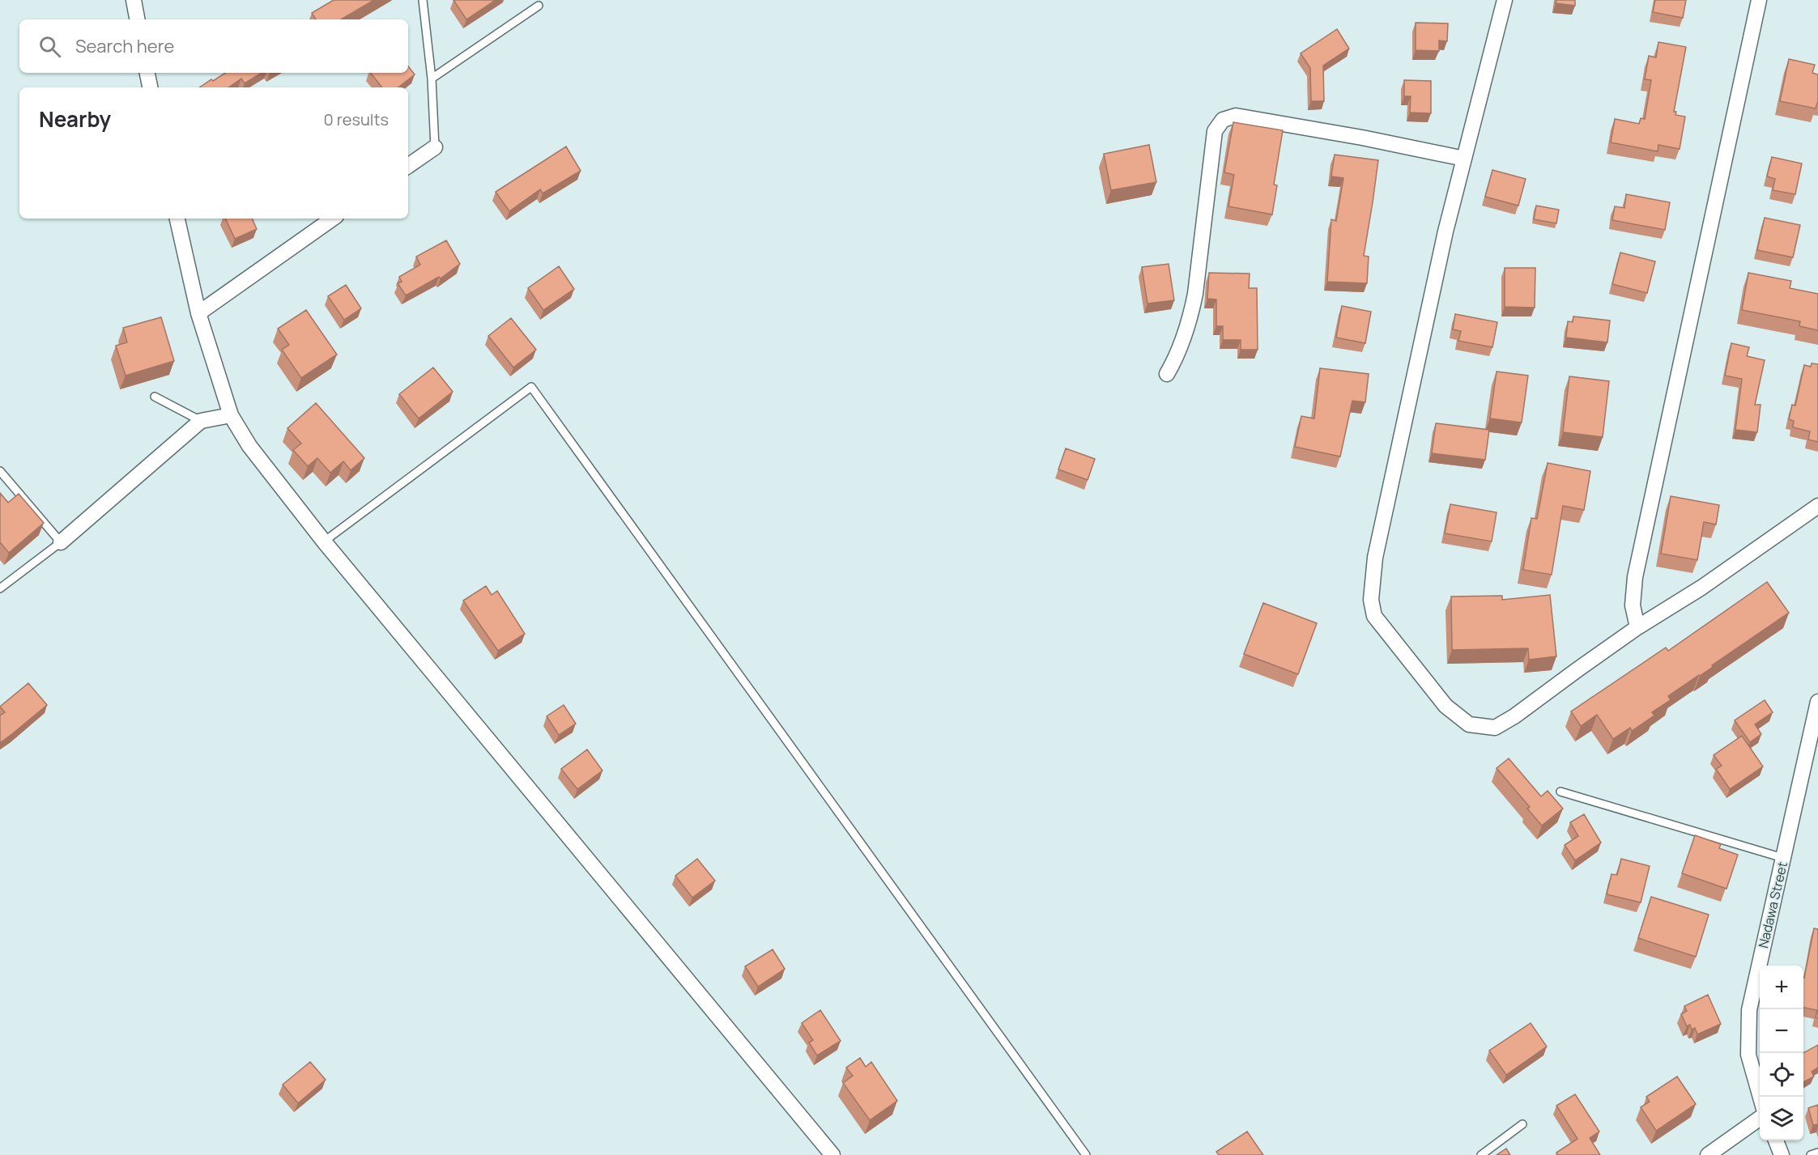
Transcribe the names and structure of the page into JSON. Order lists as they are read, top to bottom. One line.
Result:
{"streets":{"street":["Nadawa Street"]},"page":{"search":"Search here","heading":["Nearby","0 results"],"map_buttons":["+","−"]}}
